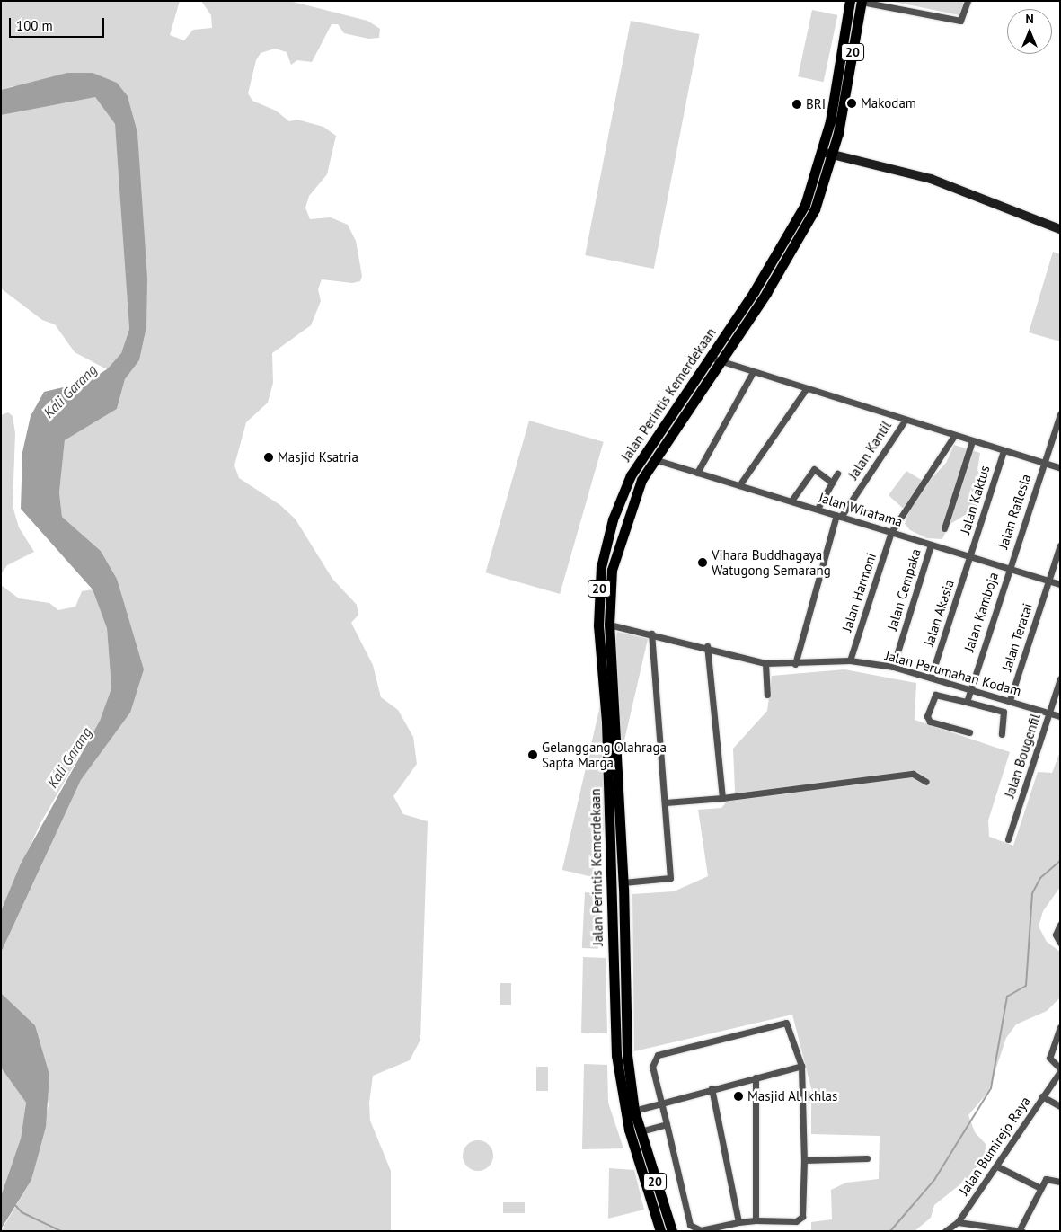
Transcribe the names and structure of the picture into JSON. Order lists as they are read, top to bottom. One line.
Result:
{"streets":{"highway":["20","Jalan Perintis Kemerdekaan"],"street":["Jalan Kantil","Jalan Kaktus","Jalan Wiratama","Jalan Raflesia","Jalan Cempaka","Jalan Harmoni","Jalan Kamboja","Jalan Akasia","Jalan Teratai","Jalan Perumahan Kodam","Jalan Bougenfil","Jalan Bumirejo Raya"]},"crossings":[["Jalan Perintis Kemerdekaan","Jalan Wiratama"],["Jalan Perintis Kemerdekaan","Jalan Perumahan Kodam"],["Jalan Kantil","Jalan Wiratama"],["Jalan Kantil","Jalan Perumahan Kodam"],["Jalan Kaktus","Jalan Wiratama"],["Jalan Kaktus","Jalan Akasia"],["Jalan Wiratama","Jalan Raflesia"],["Jalan Wiratama","Jalan Cempaka"],["Jalan Wiratama","Jalan Harmoni"],["Jalan Wiratama","Jalan Kamboja"],["Jalan Wiratama","Jalan Akasia"],["Jalan Wiratama","Jalan Teratai"],["Jalan Raflesia","Jalan Kamboja"],["Jalan Cempaka","Jalan Perumahan Kodam"],["Jalan Harmoni","Jalan Perumahan Kodam"],["Jalan Kamboja","Jalan Perumahan Kodam"],["Jalan Akasia","Jalan Perumahan Kodam"],["Jalan Teratai","Jalan Perumahan Kodam"],["Jalan Perumahan Kodam","Jalan Bougenfil"]],"water":["Kali Garang"],"places":["Makodam","BRI","Masjid Ksatria","Vihara Buddhagaya Watugong Semarang","Gelanggang Olahraga Sapta Marga","Masjid Al Ikhlas"],"scale_bar":"100 m","north":"top"}
